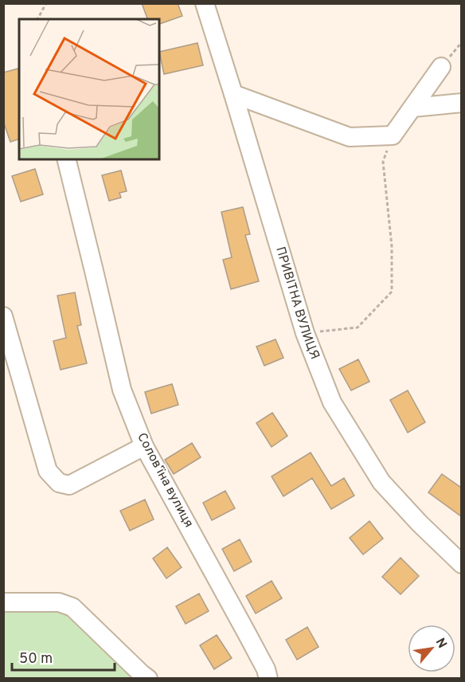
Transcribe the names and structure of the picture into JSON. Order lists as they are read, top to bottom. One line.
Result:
{"streets":{"street":["ПРИВІТНА ВУЛИЦЯ","Соловʼїна вулиця"]},"scale_bar":"50 m","north":"top right"}
